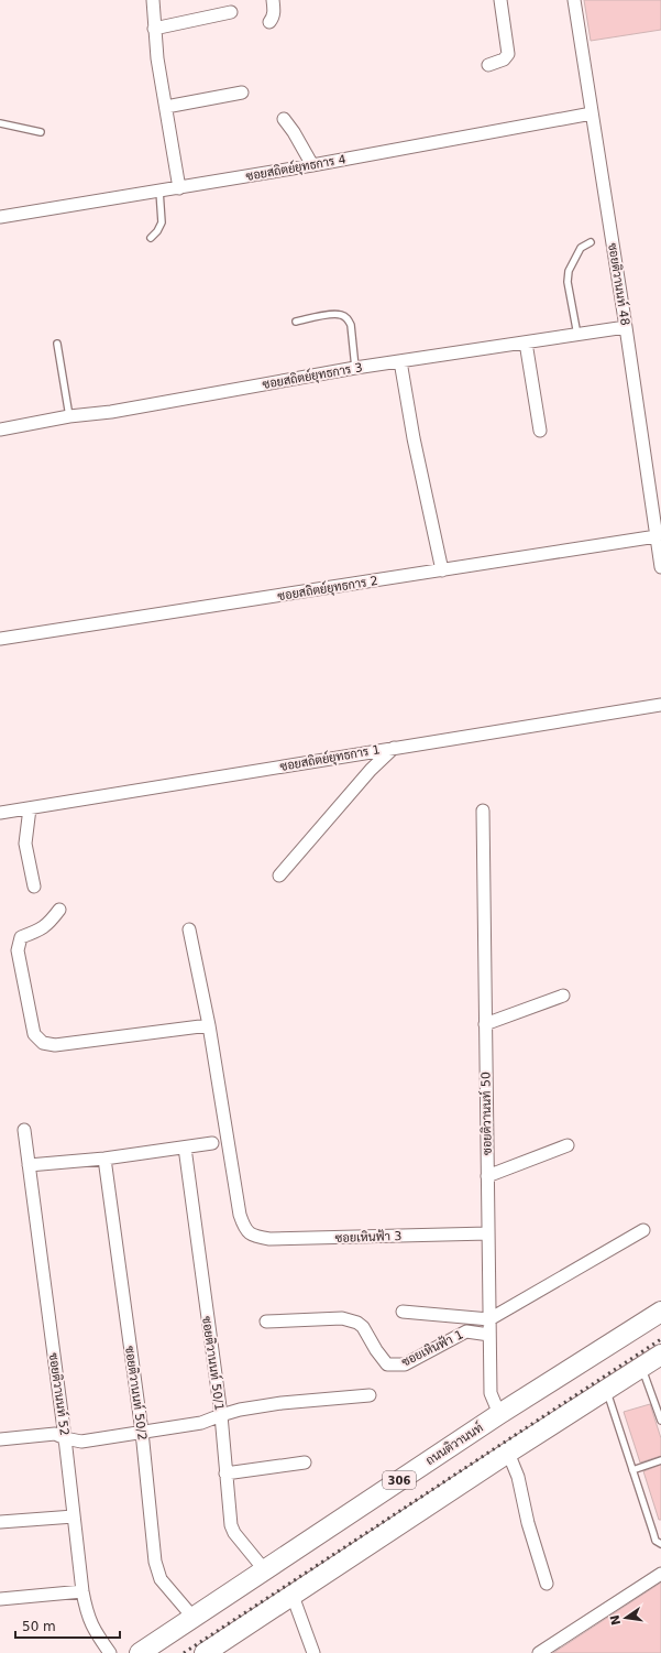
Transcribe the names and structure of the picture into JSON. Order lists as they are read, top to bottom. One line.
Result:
{"streets":{"main road":["ถนนติวานนท์","306"],"street":["ซอยสถิตย์ยุทธการ 4","ซอยติวานนท์ 48","ซอยสถิตย์ยุทธการ 3","ซอยสถิตย์ยุทธการ 2","ซอยสถิตย์ยุทธการ 1","ซอยติวานนท์ 50","ซอยเหินฟ้า 3","ซอยเหินฟ้า 1","ซอยติวานนท์ 50/1","ซอยติวานนท์ 50/2","ซอยติวานนท์ 52"]},"crossings":[["ซอยสถิตย์ยุทธการ 4","ซอยติวานนท์ 48"],["ซอยติวานนท์ 48","ซอยสถิตย์ยุทธการ 3"],["ซอยติวานนท์ 48","ซอยสถิตย์ยุทธการ 2"],["ซอยติวานนท์ 50","ซอยเหินฟ้า 3"],["ซอยติวานนท์ 50","ซอยเหินฟ้า 1"],["ซอยติวานนท์ 50","ถนนติวานนท์"],["ซอยติวานนท์ 50/1","ถนนติวานนท์"],["ซอยติวานนท์ 50/2","ถนนติวานนท์"]],"scale_bar":"50 m","north":"left"}
